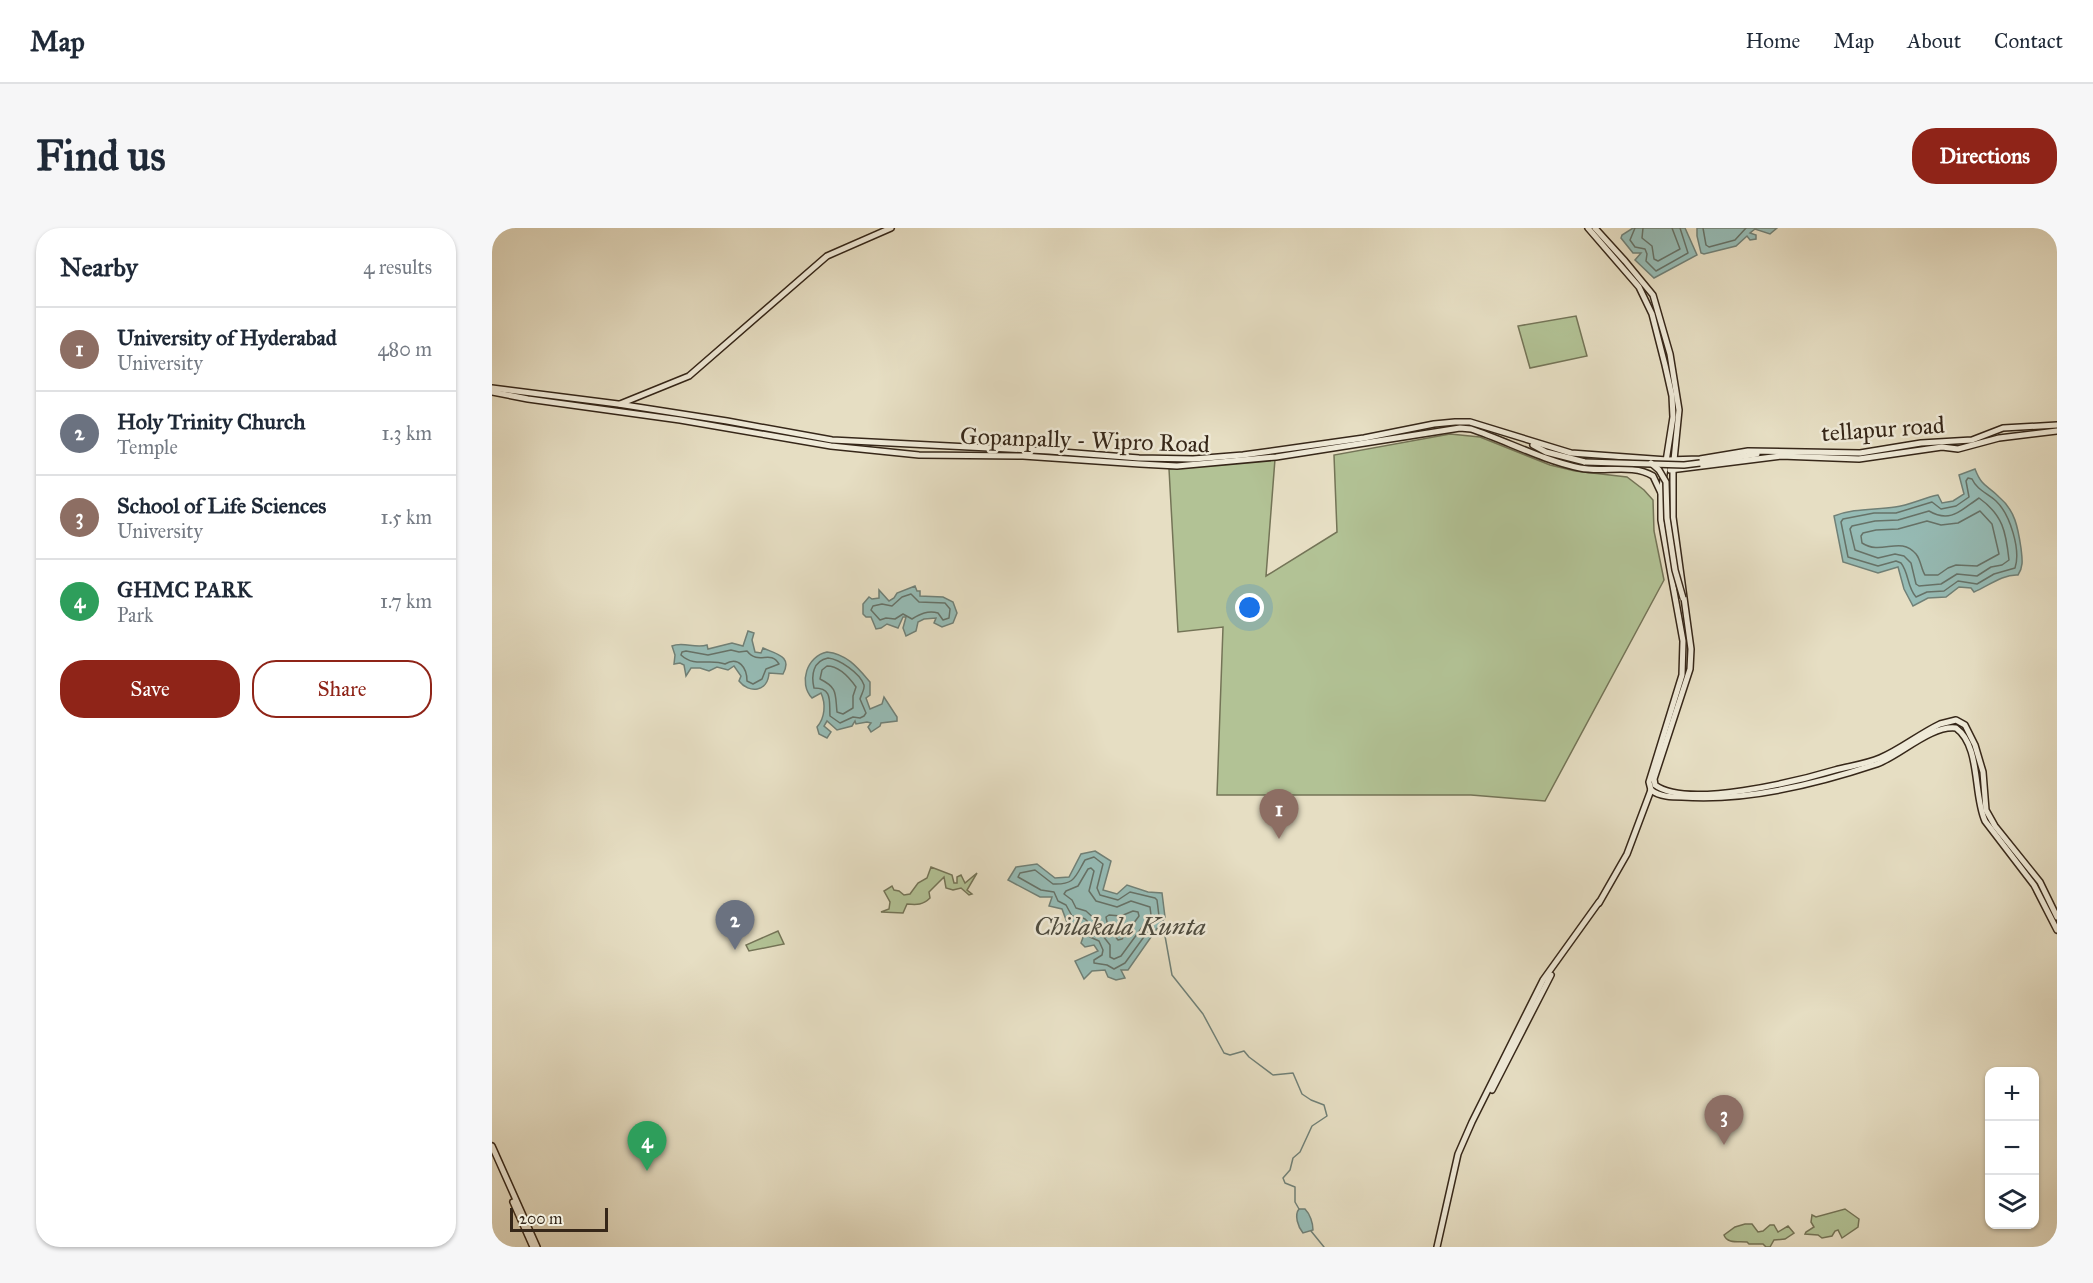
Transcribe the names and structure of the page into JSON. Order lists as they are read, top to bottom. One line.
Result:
{"streets":{"main road":["tellapur road","Gopanpally - Wipro Road"]},"crossings":[["tellapur road","Gopanpally - Wipro Road"]],"water":["Chilakala Kunta"],"scale_bar":"200 m","page":{"header":"Map","nav":["Home","Map","About","Contact"],"buttons":["Directions",["Save","Share"]],"title":"Find us","heading":["Nearby","4 results"],"list":[{"mark":"1","name":"University of Hyderabad","note":"University","value":"480 m"},{"mark":"2","name":"Holy Trinity Church","note":"Temple","value":"1.3 km"},{"mark":"3","name":"School of Life Sciences","note":"University","value":"1.5 km"},{"mark":"4","name":"GHMC PARK","note":"Park","value":"1.7 km"}],"pins":["1","2","3","4"],"map_buttons":["+","−"],"scale":"200 m"}}
